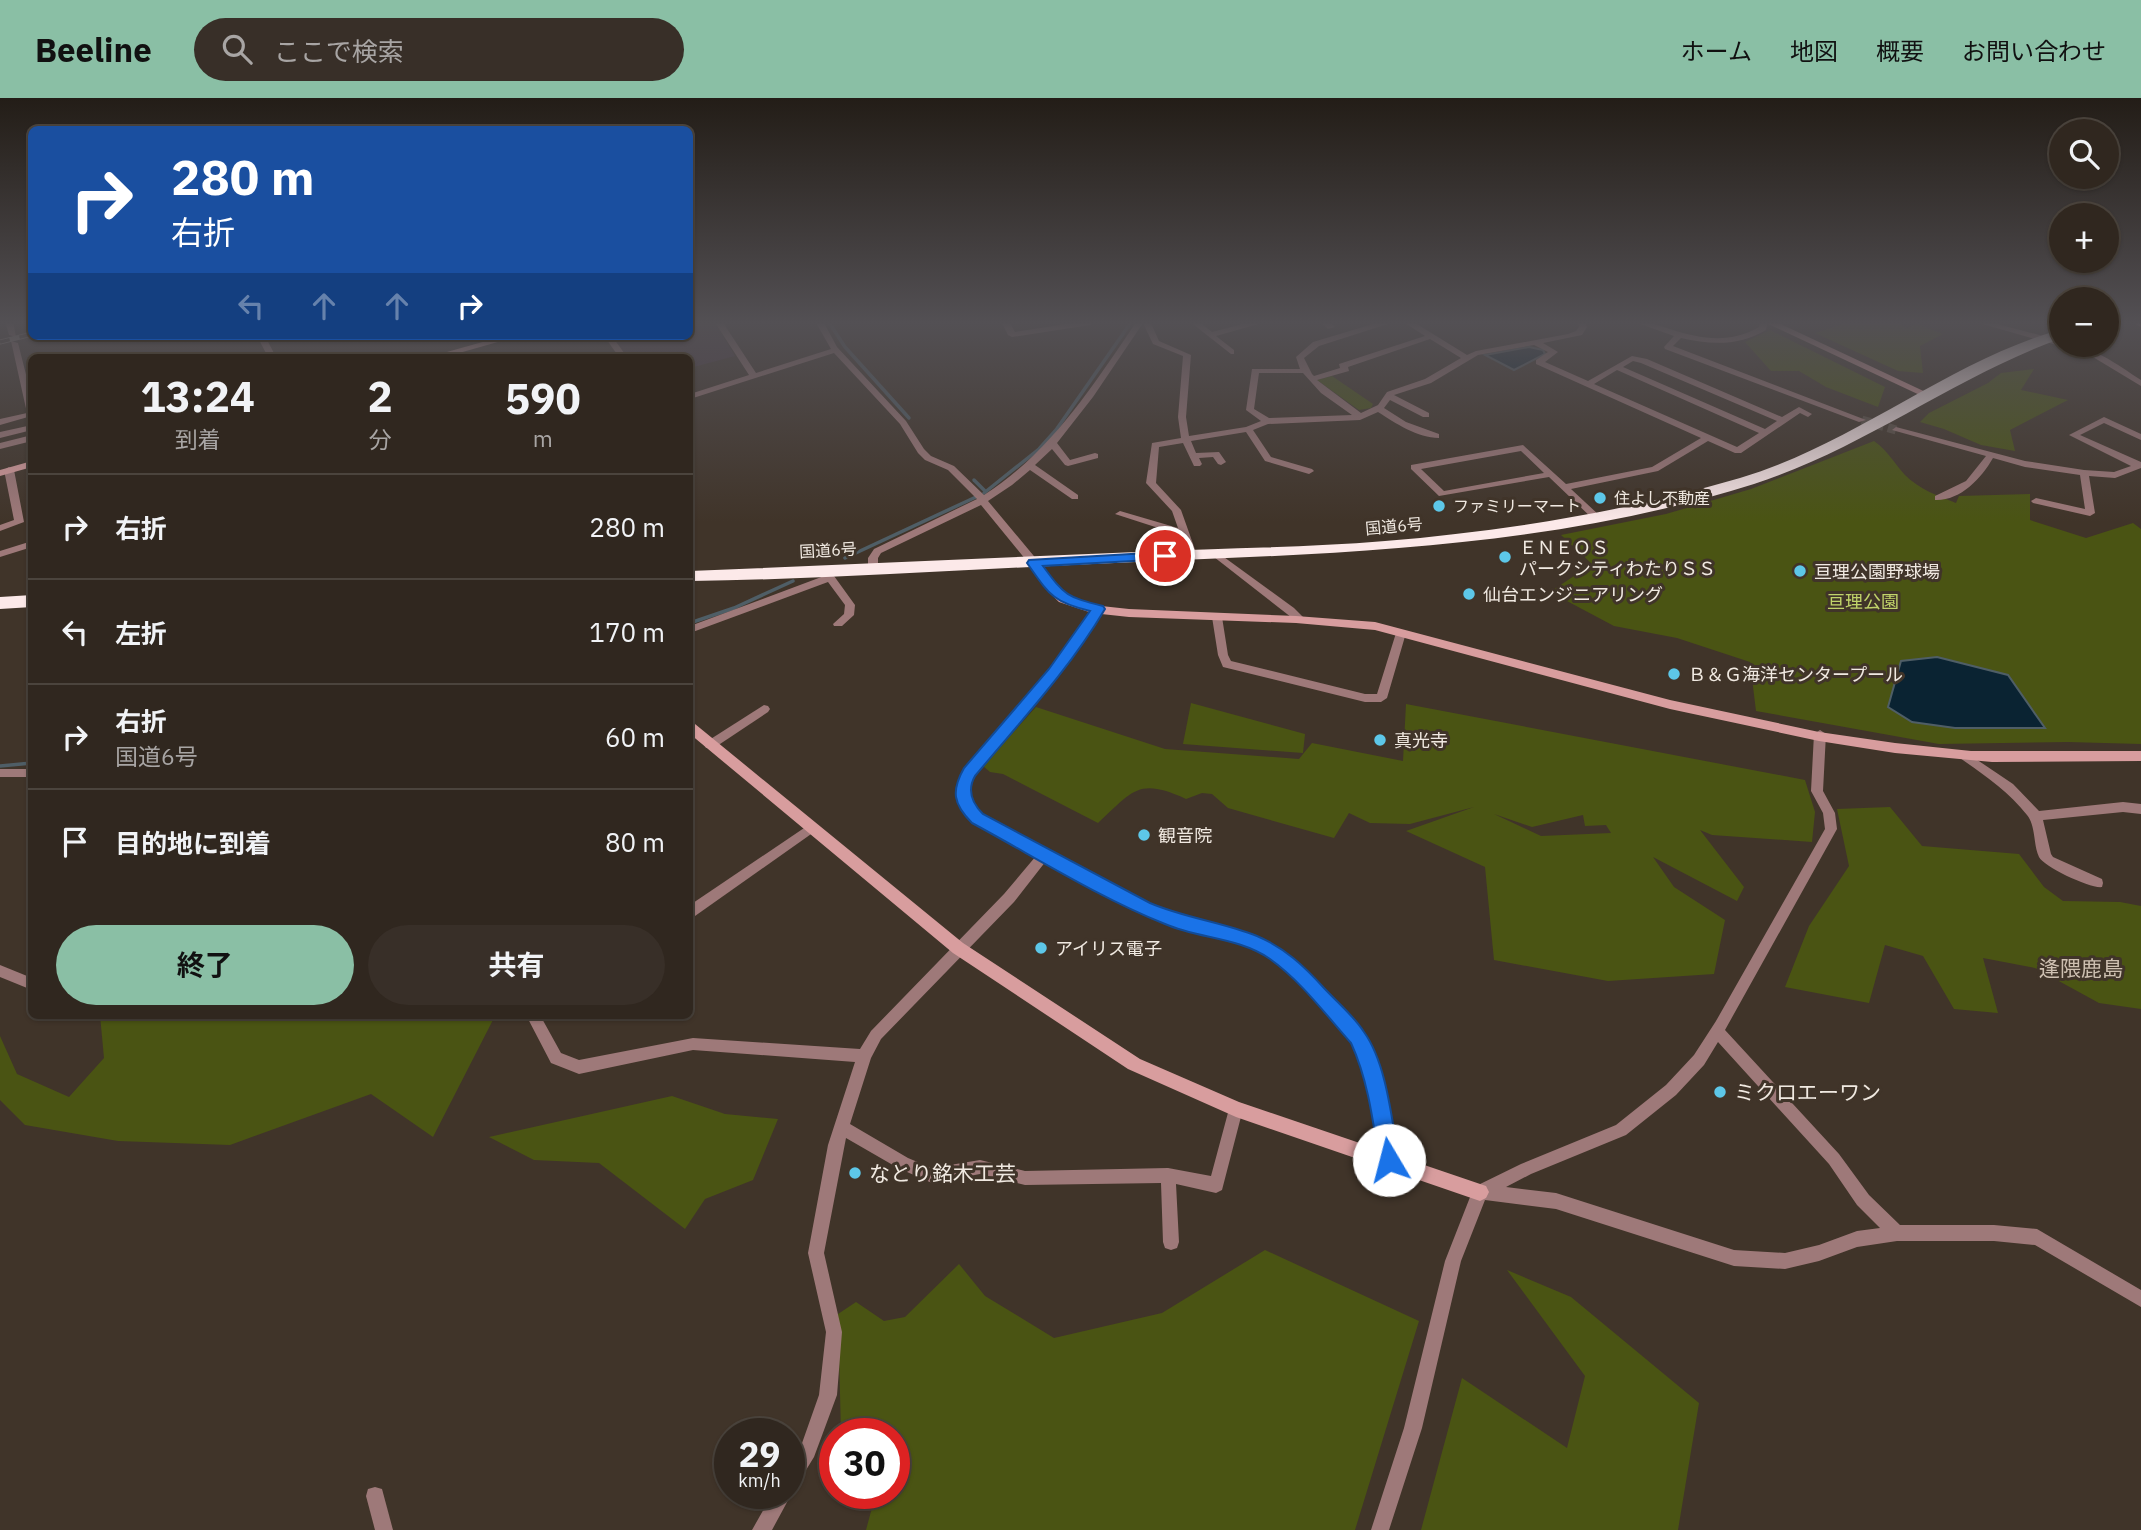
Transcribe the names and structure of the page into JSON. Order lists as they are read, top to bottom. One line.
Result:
{"streets":{"highway":["国道6号"]},"districts":["逢隈鹿島"],"parks":["亘理公園"],"places":["住よし不動産","ファミリーマート","ＥＮＥＯＳ パークシティわたりＳＳ","亘理公園野球場","仙台エンジニアリング","Ｂ＆Ｇ海洋センタープール","真光寺","観音院","アイリス電子","ミクロエーワン","なとり銘木工芸"],"page":{"header":"Beeline","search":"ここで検索","nav":["ホーム","地図","概要","お問い合わせ"],"map_buttons":["+","−"],"turn":["280 m","右折"],"eta":["13:24","到着","2","分","590","m"],"list":[{"name":"右折","value":"280 m"},{"name":"左折","value":"170 m"},{"name":"右折","note":"国道6号","value":"60 m"},{"name":"目的地に到着","value":"80 m"}],"buttons":["終了","共有"],"speed":"29 km/h","limit":"30"}}
